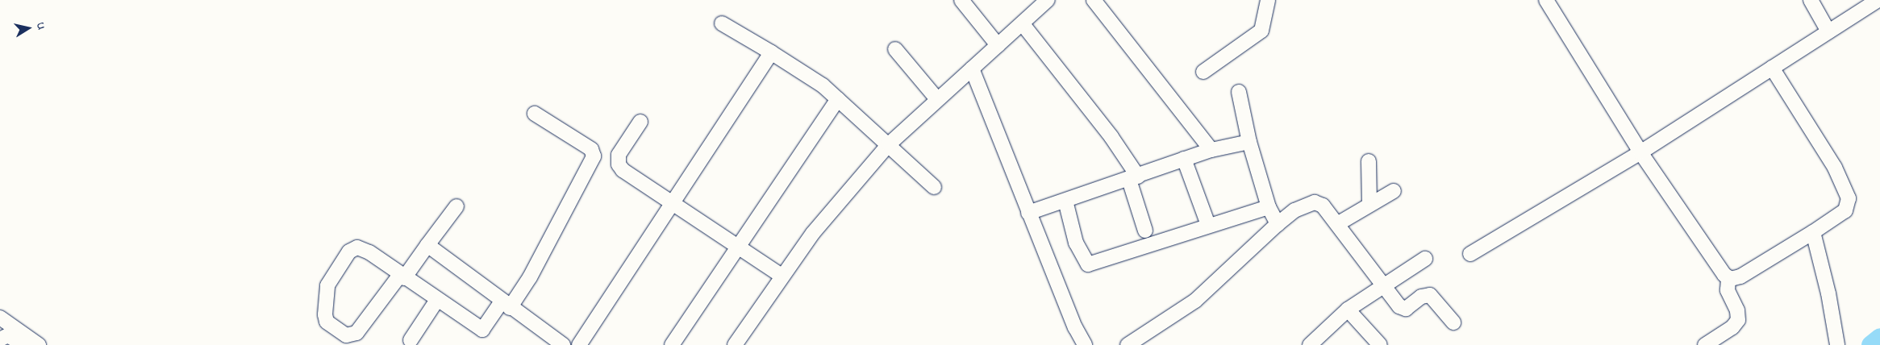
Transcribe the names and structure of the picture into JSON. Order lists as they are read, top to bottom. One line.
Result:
{"north":"right"}
